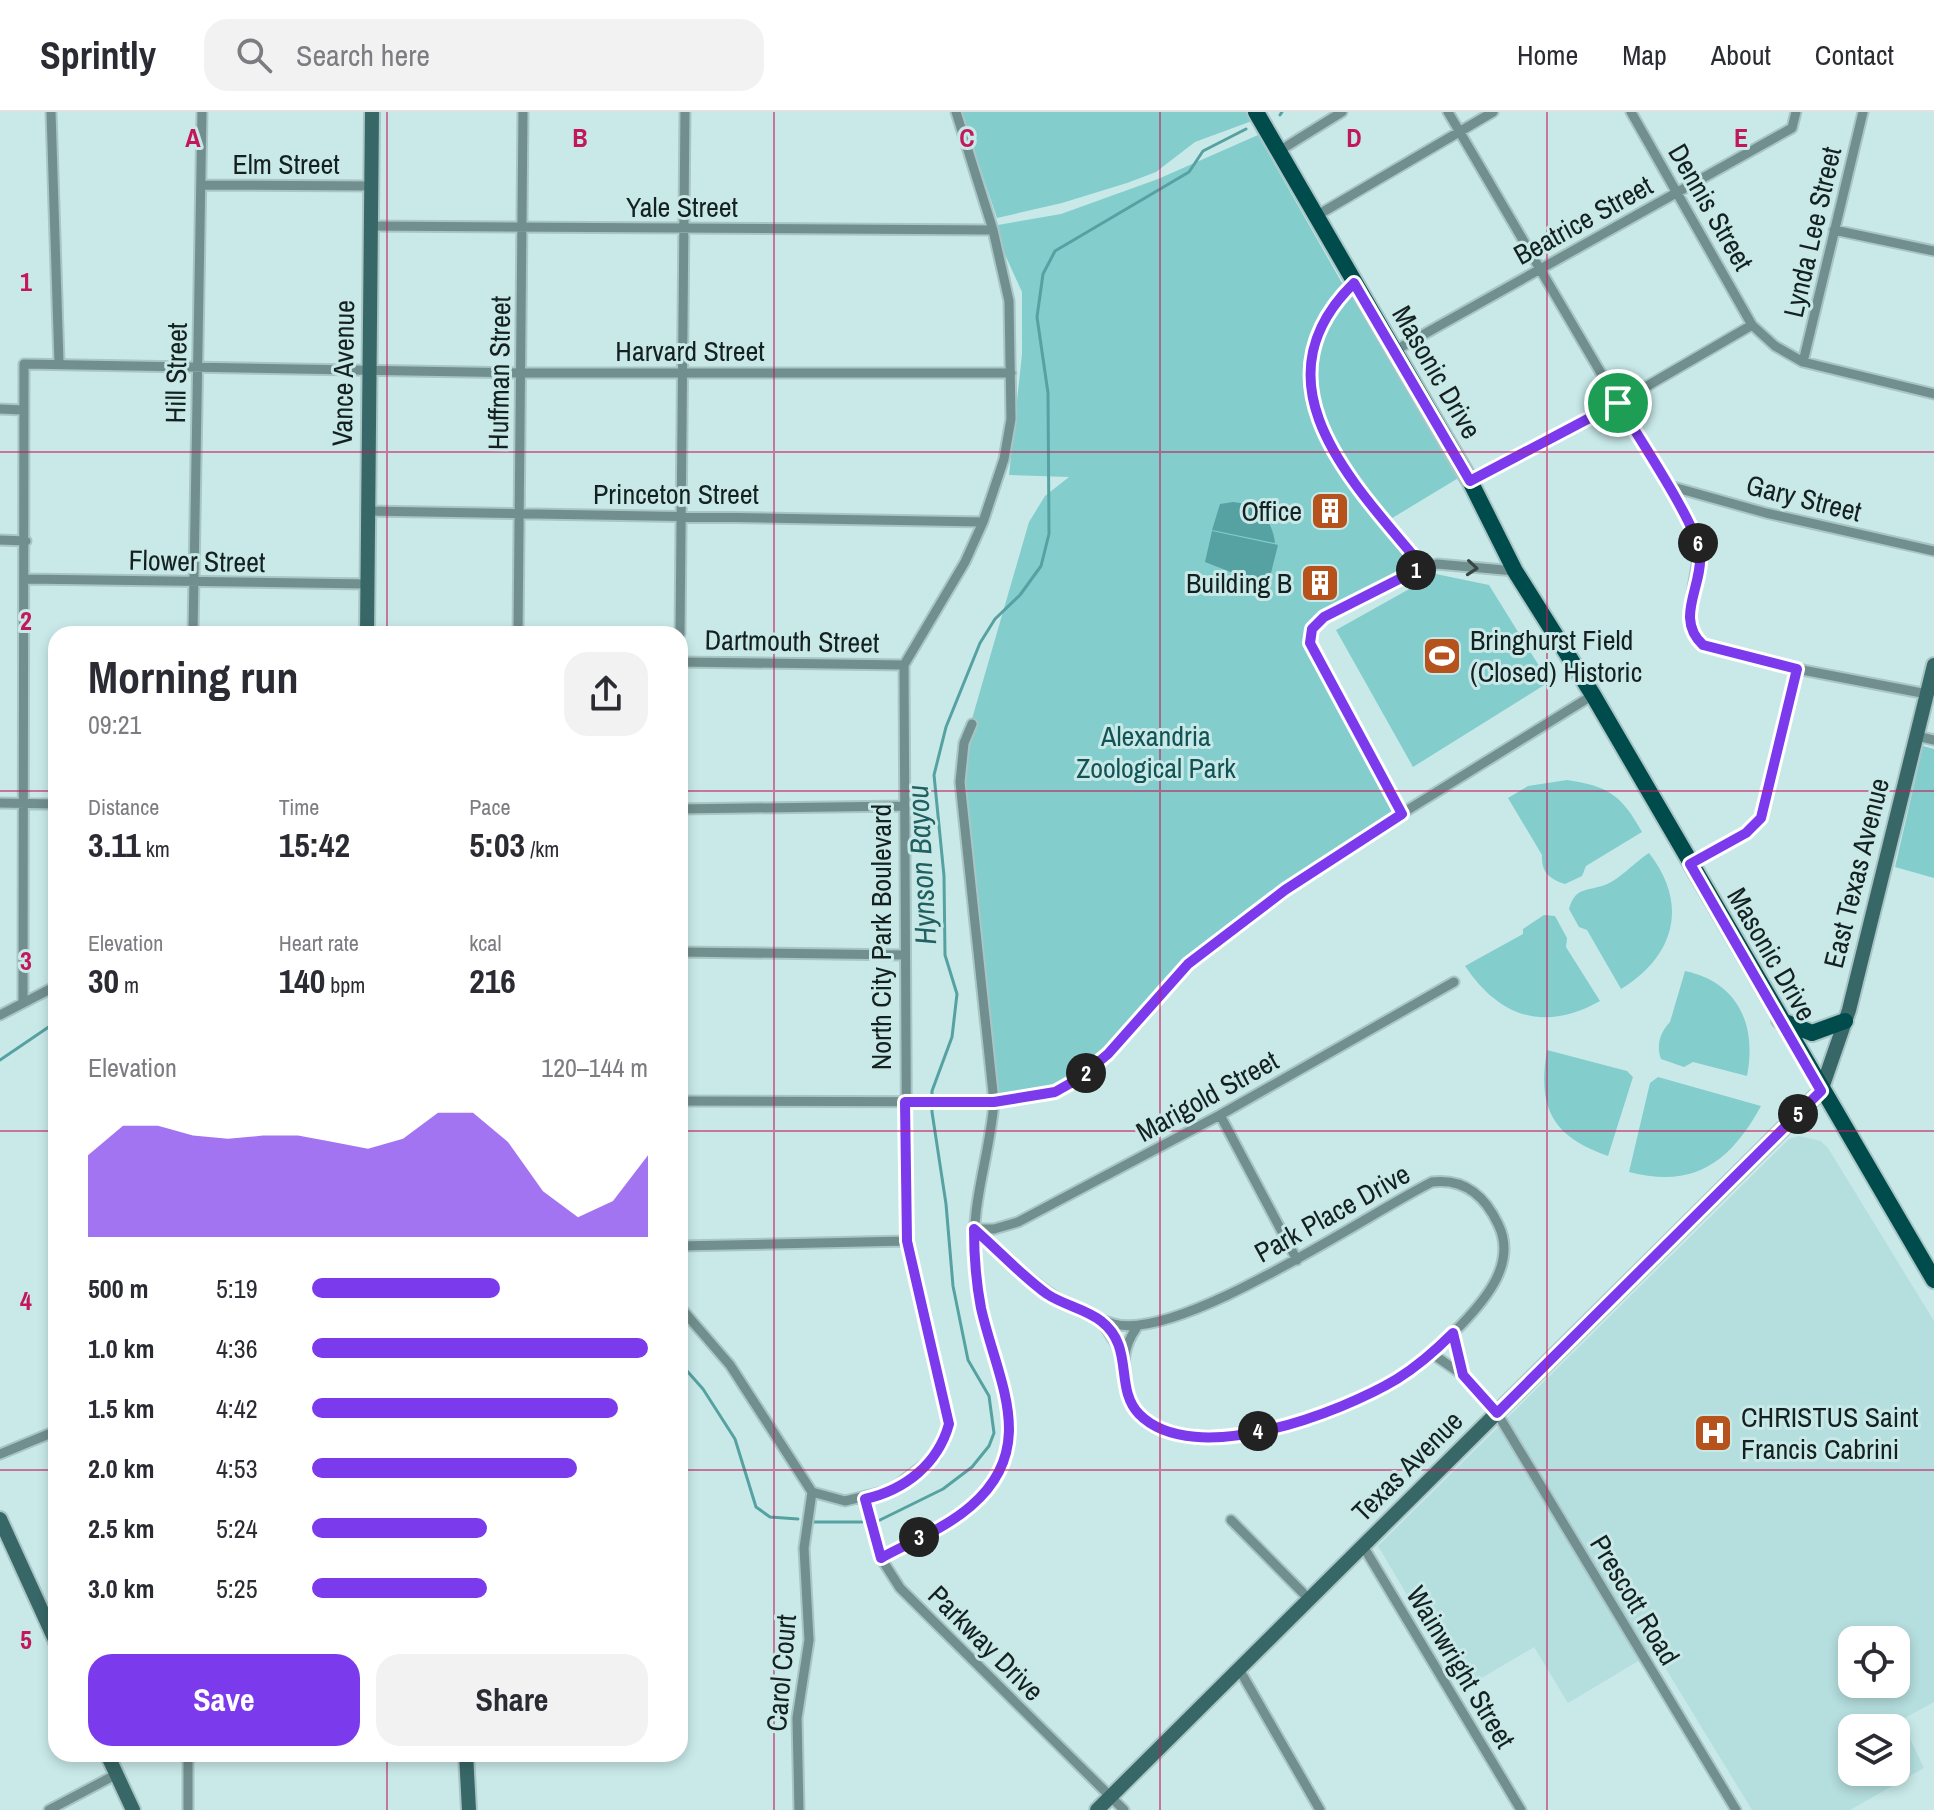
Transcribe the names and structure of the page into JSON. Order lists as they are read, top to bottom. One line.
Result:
{"streets":{"main road":["Masonic Drive"],"street":["Elm Street","Yale Street","Dennis Street","Beatrice Street","Lynda Lee Street","Harvard Street","Hill Street","Vance Avenue","Huffman Street","Princeton Street","Gary Street","Flower Street","Dartmouth Street","East Texas Avenue","North City Park Boulevard","Marigold Street","Park Place Drive","Texas Avenue","Prescott Road","Parkway Drive","Wainwright Street","Carol Court"]},"crossings":[["Elm Street","Hill Street"],["Elm Street","Vance Avenue"],["Yale Street","Vance Avenue"],["Yale Street","Huffman Street"],["Yale Street","North City Park Boulevard"],["Dennis Street","Beatrice Street"],["Beatrice Street","Masonic Drive"],["Harvard Street","Hill Street"],["Harvard Street","Vance Avenue"],["Harvard Street","Huffman Street"],["Harvard Street","North City Park Boulevard"],["Masonic Drive","East Texas Avenue"],["Masonic Drive","Texas Avenue"],["Hill Street","Flower Street"],["Vance Avenue","Princeton Street"],["Vance Avenue","Flower Street"],["Huffman Street","Princeton Street"],["Princeton Street","North City Park Boulevard"],["Dartmouth Street","North City Park Boulevard"],["East Texas Avenue","Texas Avenue"],["North City Park Boulevard","Parkway Drive"],["North City Park Boulevard","Carol Court"],["Texas Avenue","Prescott Road"],["Texas Avenue","Parkway Drive"],["Texas Avenue","Wainwright Street"]],"water":["Hynson Bayou"],"parks":["Alexandria Zoological Park"],"places":{"building":["Office","Building B"],"sports":["Bringhurst Field (Closed) Historic"],"hospital":["CHRISTUS Saint Francis Cabrini"]},"page":{"header":"Sprintly","search":"Search here","nav":["Home","Map","About","Contact"],"pins":["6","1","2","5","4","3"],"heading":["Morning run","09:21"],"stats":[["Distance","3.11 km"],["Time","15:42"],["Pace","5:03 /km"],["Elevation","30 m"],["Heart rate","140 bpm"],["kcal","216"]],"chart":["Elevation","120–144 m"],"list":[{"name":"500 m","note":"5:19"},{"name":"1.0 km","note":"4:36"},{"name":"1.5 km","note":"4:42"},{"name":"2.0 km","note":"4:53"},{"name":"2.5 km","note":"5:24"},{"name":"3.0 km","note":"5:25"}],"buttons":["Save","Share"]},"grid":{"columns":["A","B","C","D","E"],"rows":["1","2","3","4","5"]}}
